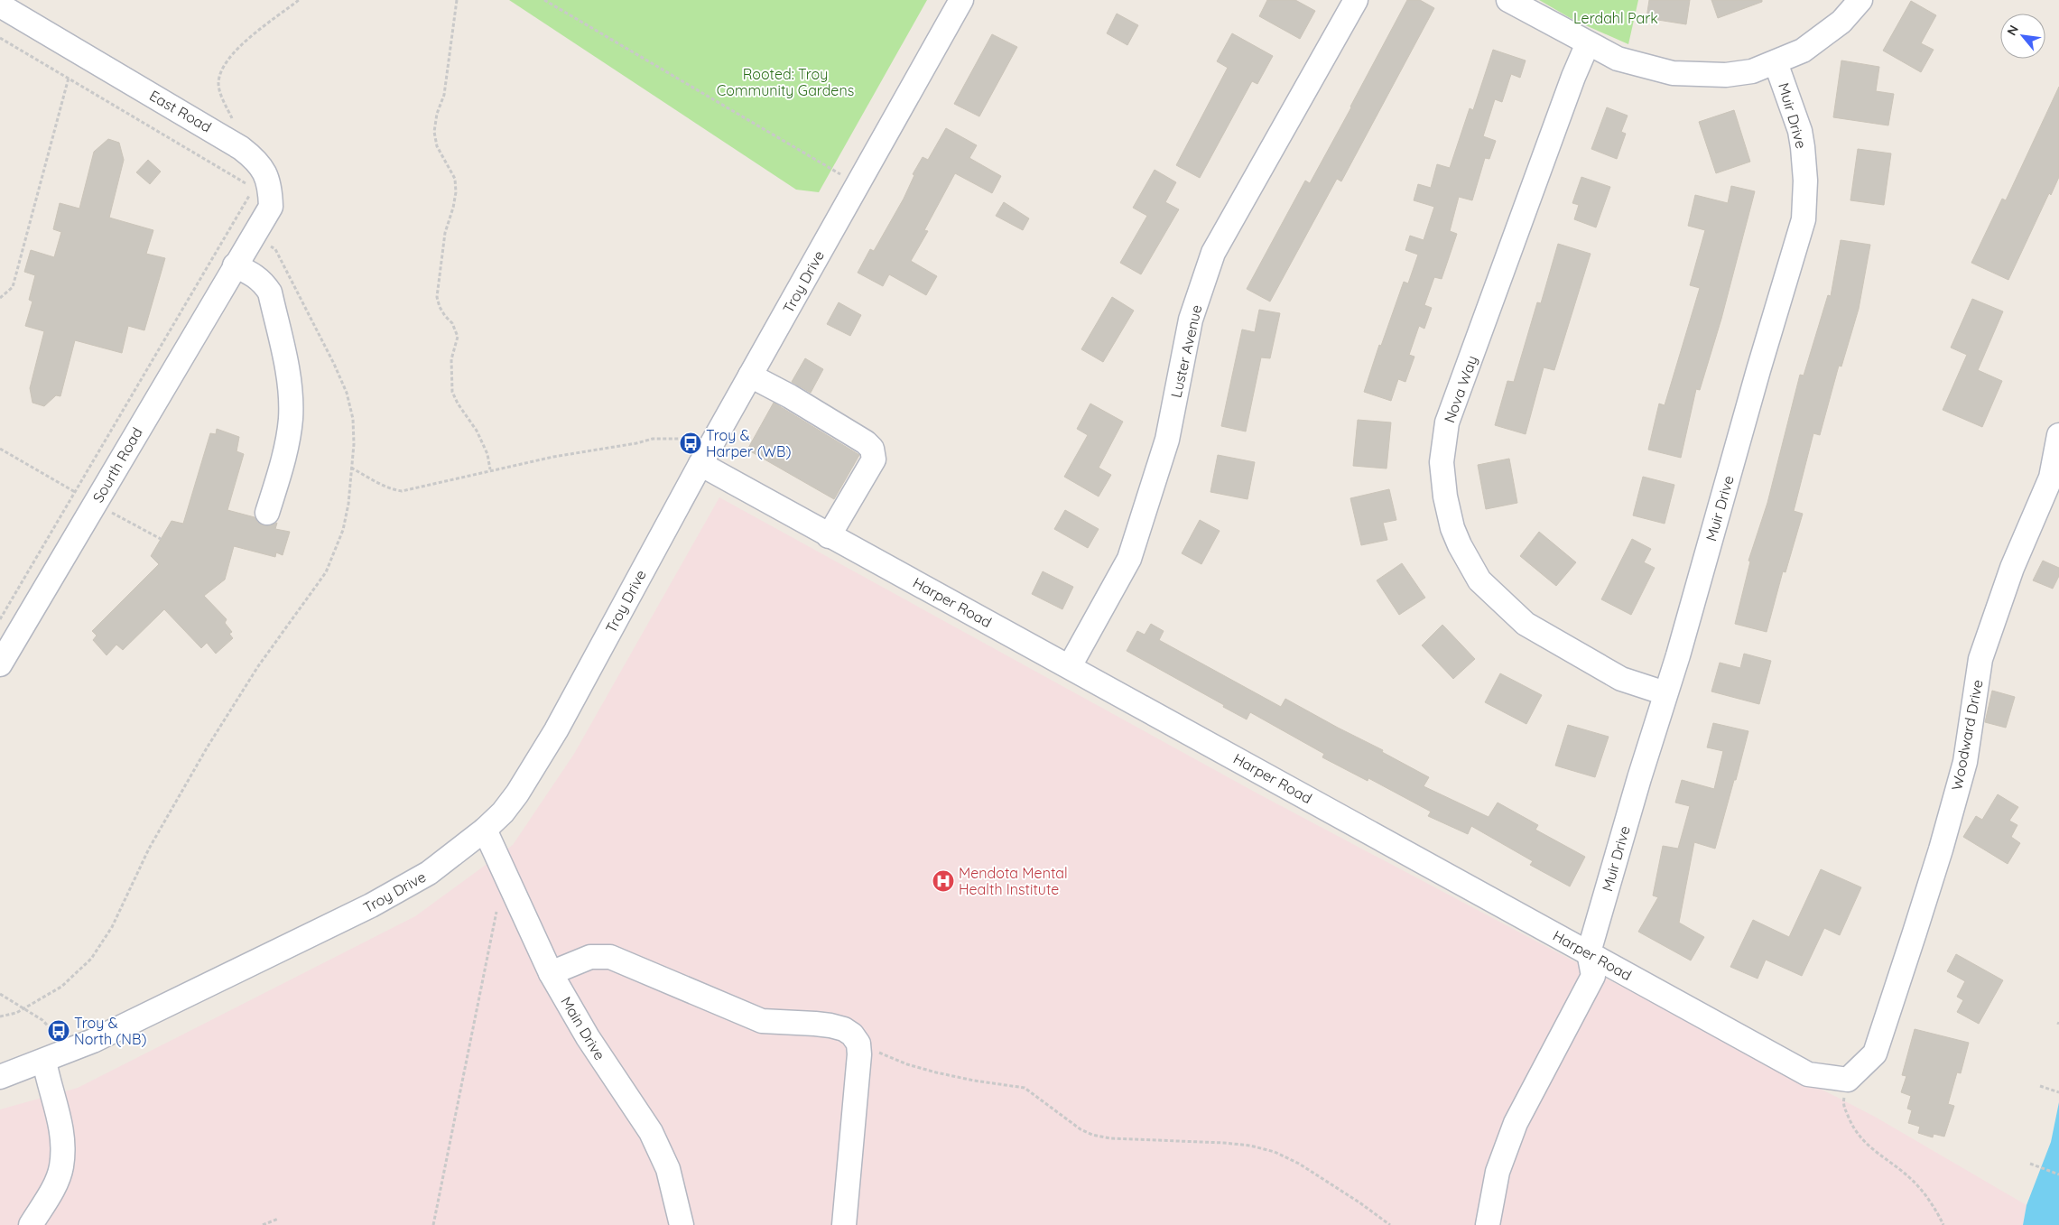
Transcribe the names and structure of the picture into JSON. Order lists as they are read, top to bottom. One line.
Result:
{"streets":{"street":["East Road","Muir Drive","Troy Drive","Luster Avenue","Nova Way","Sourth Road","Harper Road","Woodward Drive","Main Drive"]},"crossings":[["East Road","Sourth Road"],["Muir Drive","Nova Way"],["Muir Drive","Harper Road"],["Troy Drive","Harper Road"],["Troy Drive","Main Drive"],["Luster Avenue","Harper Road"],["Harper Road","Woodward Drive"]],"parks":["Lerdahl Park","Rooted: Troy Community Gardens"],"places":{"bus stop":["Troy & Harper (WB)","Troy & North (NB)"],"hospital":["Mendota Mental Health Institute"]},"north":"top left"}
